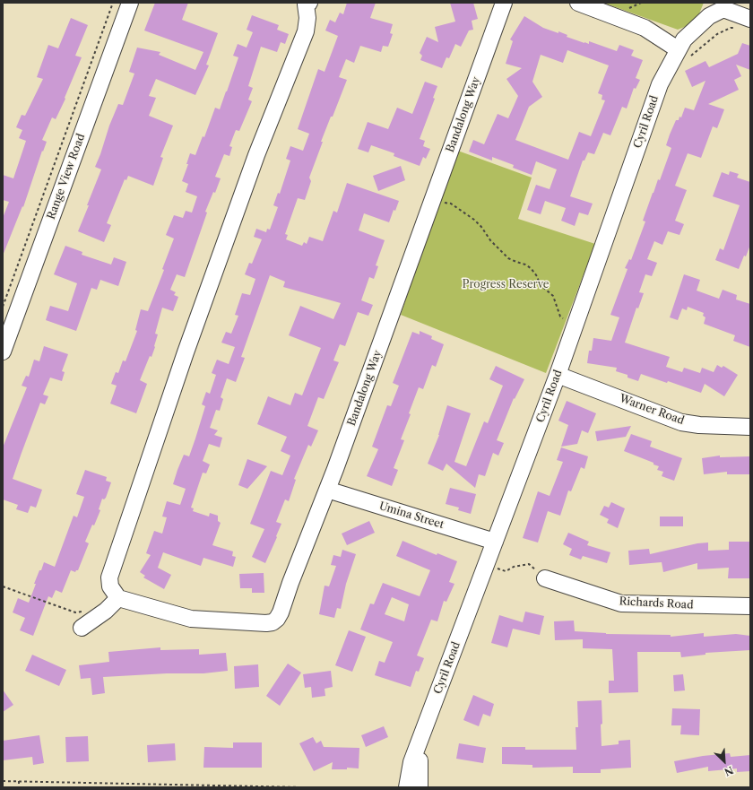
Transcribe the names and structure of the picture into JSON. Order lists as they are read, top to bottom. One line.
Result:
{"streets":{"street":["Bandalong Way","Cyril Road","Range View Road","Warner Road","Umina Street","Richards Road"]},"crossings":[["Bandalong Way","Umina Street"],["Cyril Road","Warner Road"],["Cyril Road","Umina Street"]],"parks":["Progress Reserve"],"north":"bottom right"}
